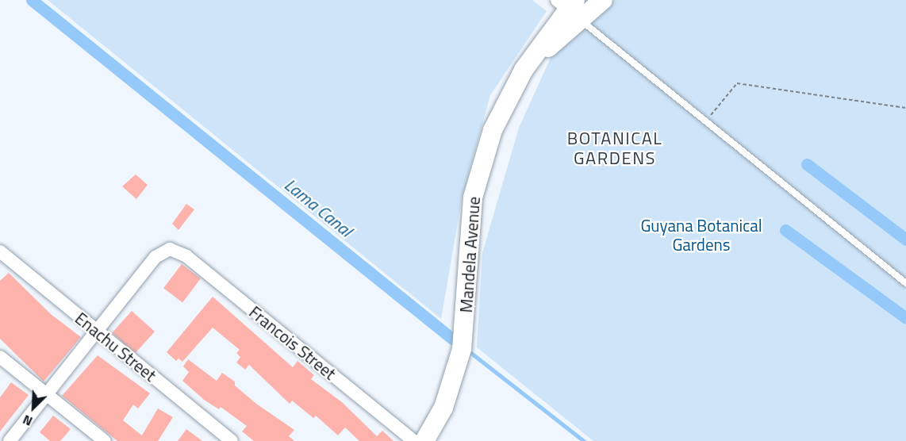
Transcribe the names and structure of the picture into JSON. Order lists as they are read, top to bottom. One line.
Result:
{"streets":{"main road":["Mandela Avenue"],"street":["Francois Street","Enachu Street"]},"crossings":[["Francois Street","Enachu Street"]],"districts":["BOTANICAL GARDENS"],"water":["Lama Canal"],"parks":["Guyana Botanical Gardens"],"north":"bottom left"}
